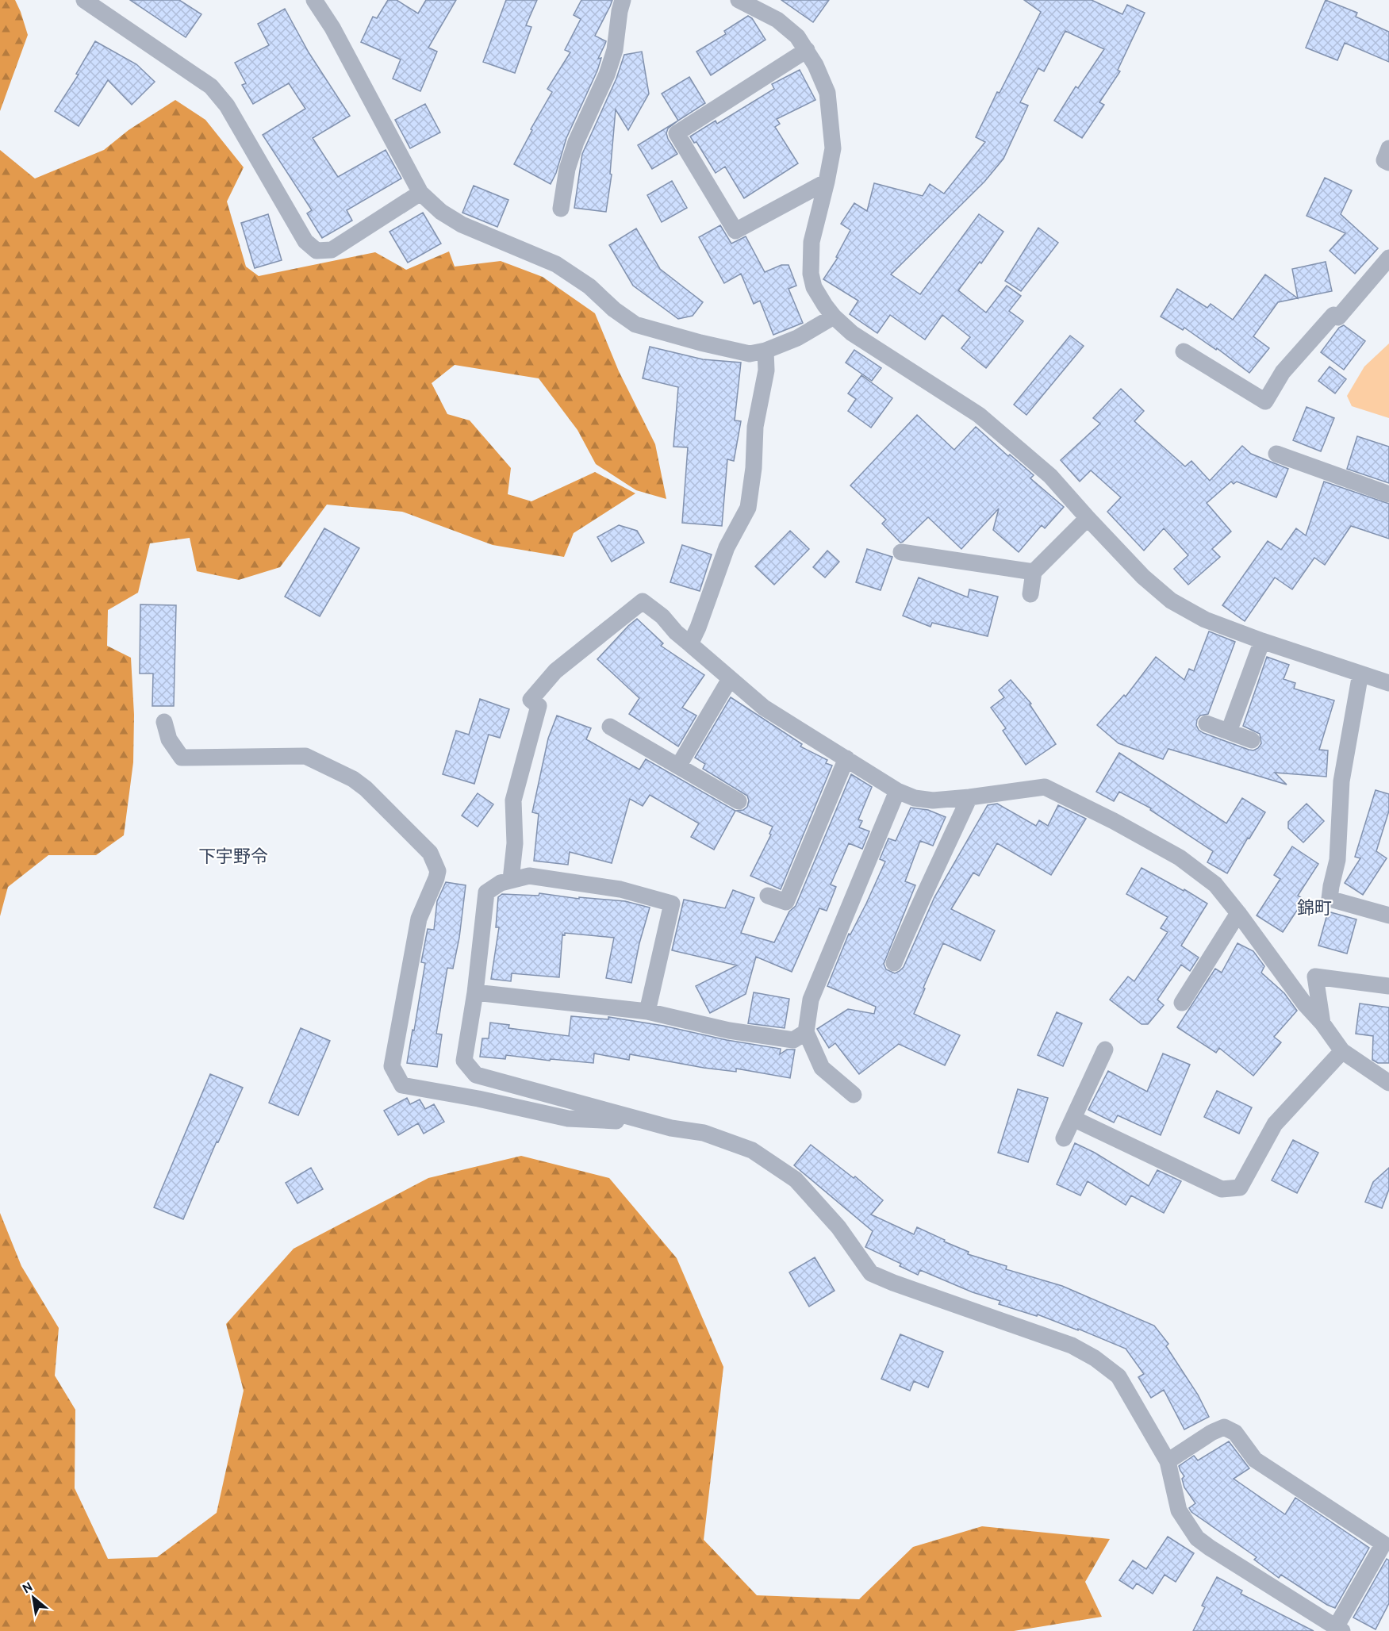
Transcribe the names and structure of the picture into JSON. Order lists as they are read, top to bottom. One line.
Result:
{"districts":["下宇野令","錦町"],"north":"top left"}
